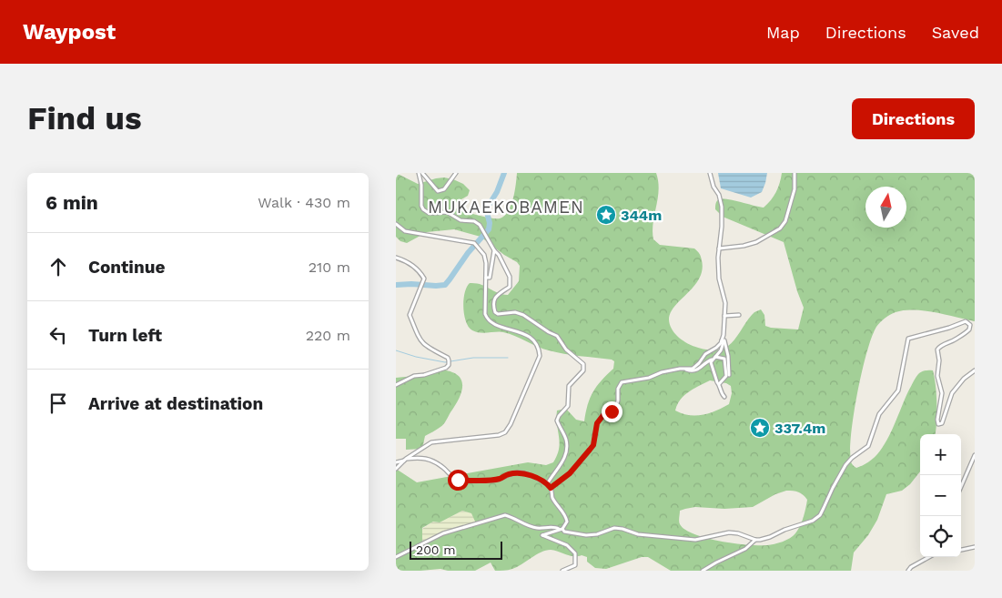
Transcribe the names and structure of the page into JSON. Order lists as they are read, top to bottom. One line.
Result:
{"districts":["MUKAEKOBAMEN"],"places":{"place":["344m","337.4m"]},"scale_bar":"200 m","north":"top","page":{"header":"Waypost","nav":["Map","Directions","Saved"],"buttons":"Directions","title":"Find us","heading":["6 min","Walk · 430 m"],"list":[["Continue","210 m"],["Turn left","220 m"],"Arrive at destination"],"map_buttons":["+","−"],"scale":"200 m"}}
